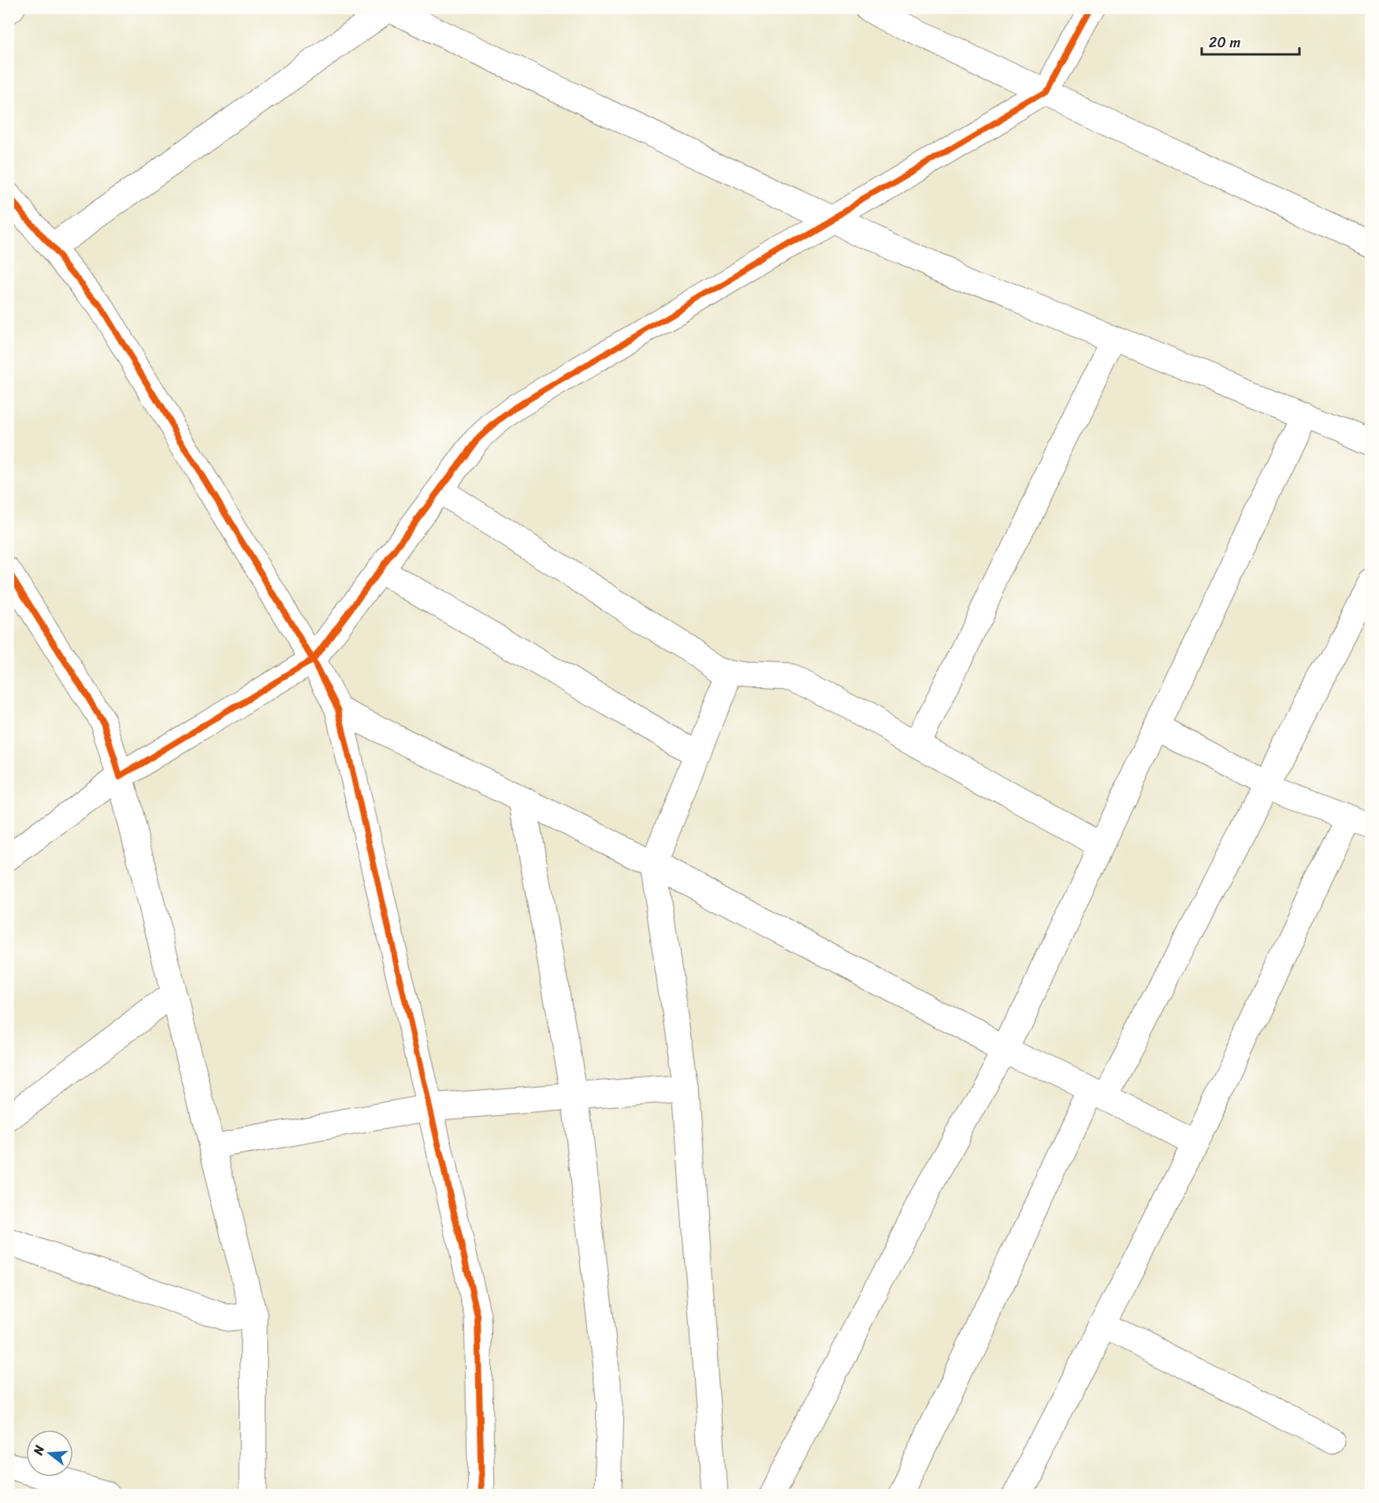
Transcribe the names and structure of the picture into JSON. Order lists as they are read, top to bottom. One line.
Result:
{"scale_bar":"20 m","north":"left"}
